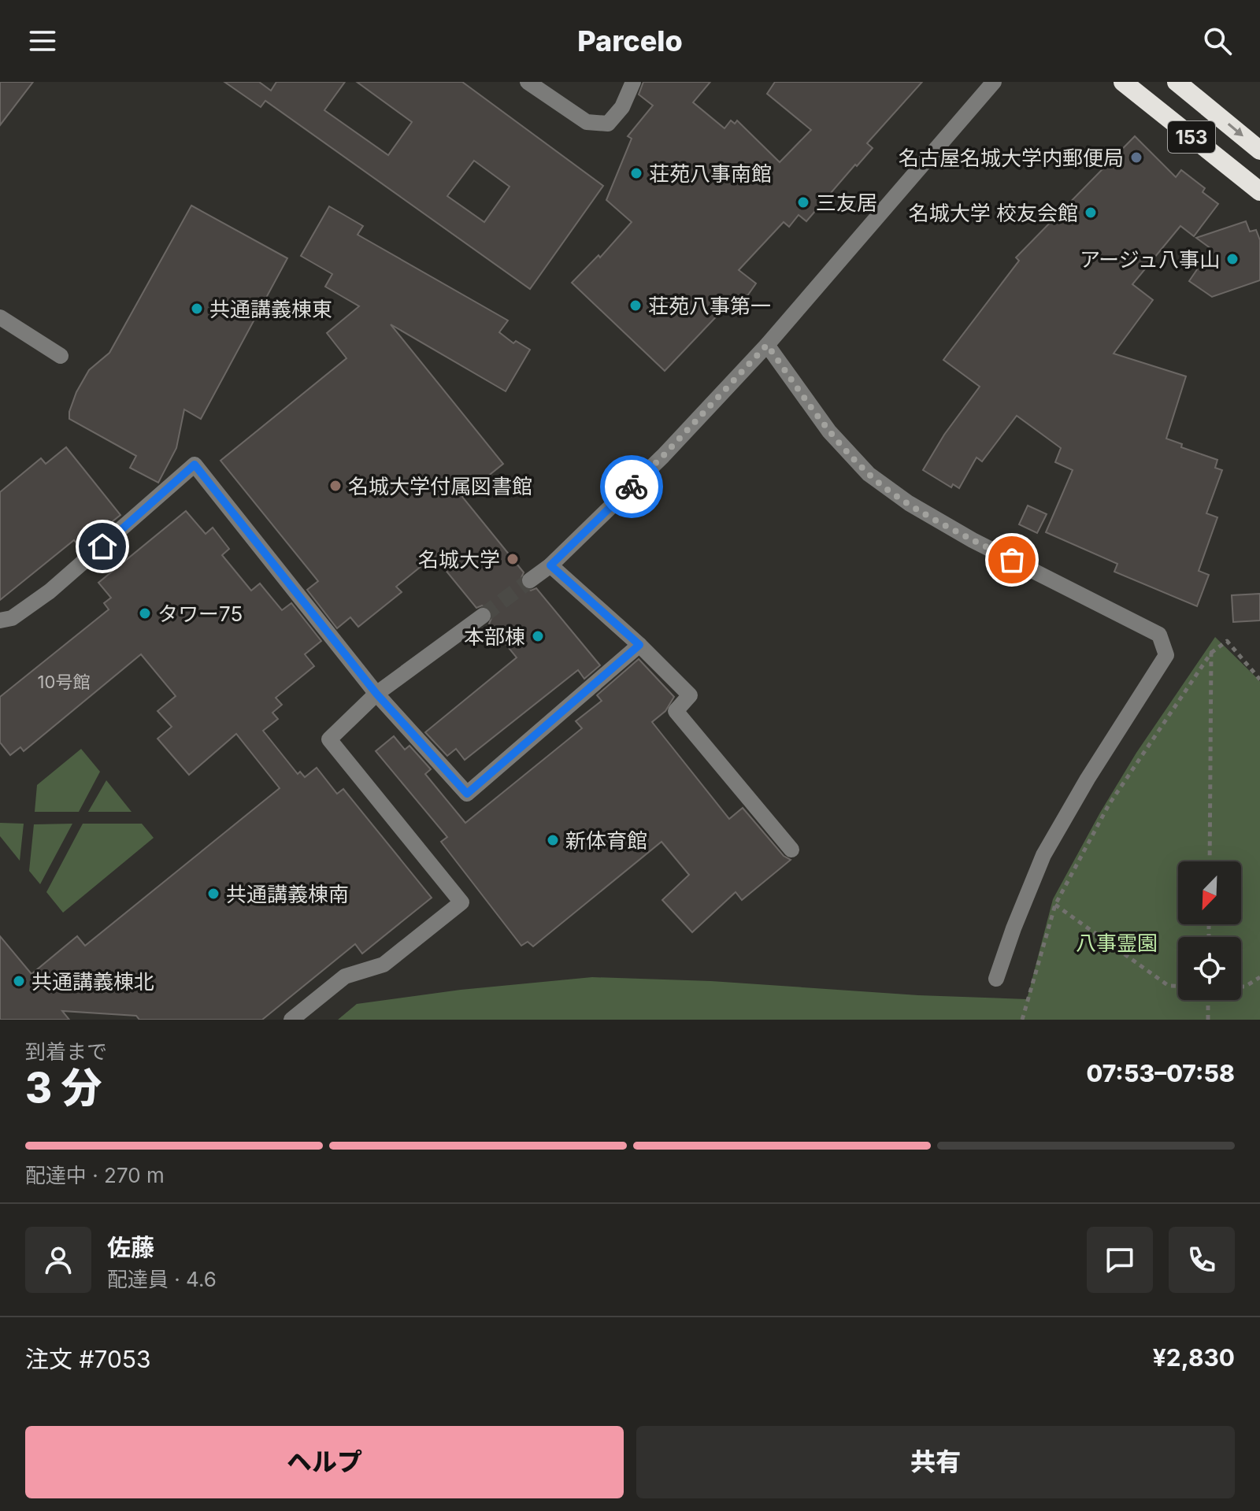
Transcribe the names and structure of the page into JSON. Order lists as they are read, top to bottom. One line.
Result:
{"streets":{"highway":["153"]},"parks":["八事霊園"],"places":["名古屋名城大学内郵便局","荘苑八事南館","三友居","名城大学 校友会館","アージュ八事山","荘苑八事第一","共通講義棟東","名城大学付属図書館","名城大学","タワー75","本部棟","新体育館","共通講義棟南","共通講義棟北"],"house_numbers":["10号館"],"north":"bottom left","page":{"header":"Parcelo","heading":["3 分","到着まで","07:53–07:58"],"panel":["佐藤","配達員 · 4.6","注文 #7053","¥2,830"],"bar":"配達中 · 270 m","buttons":["ヘルプ","共有"]}}
